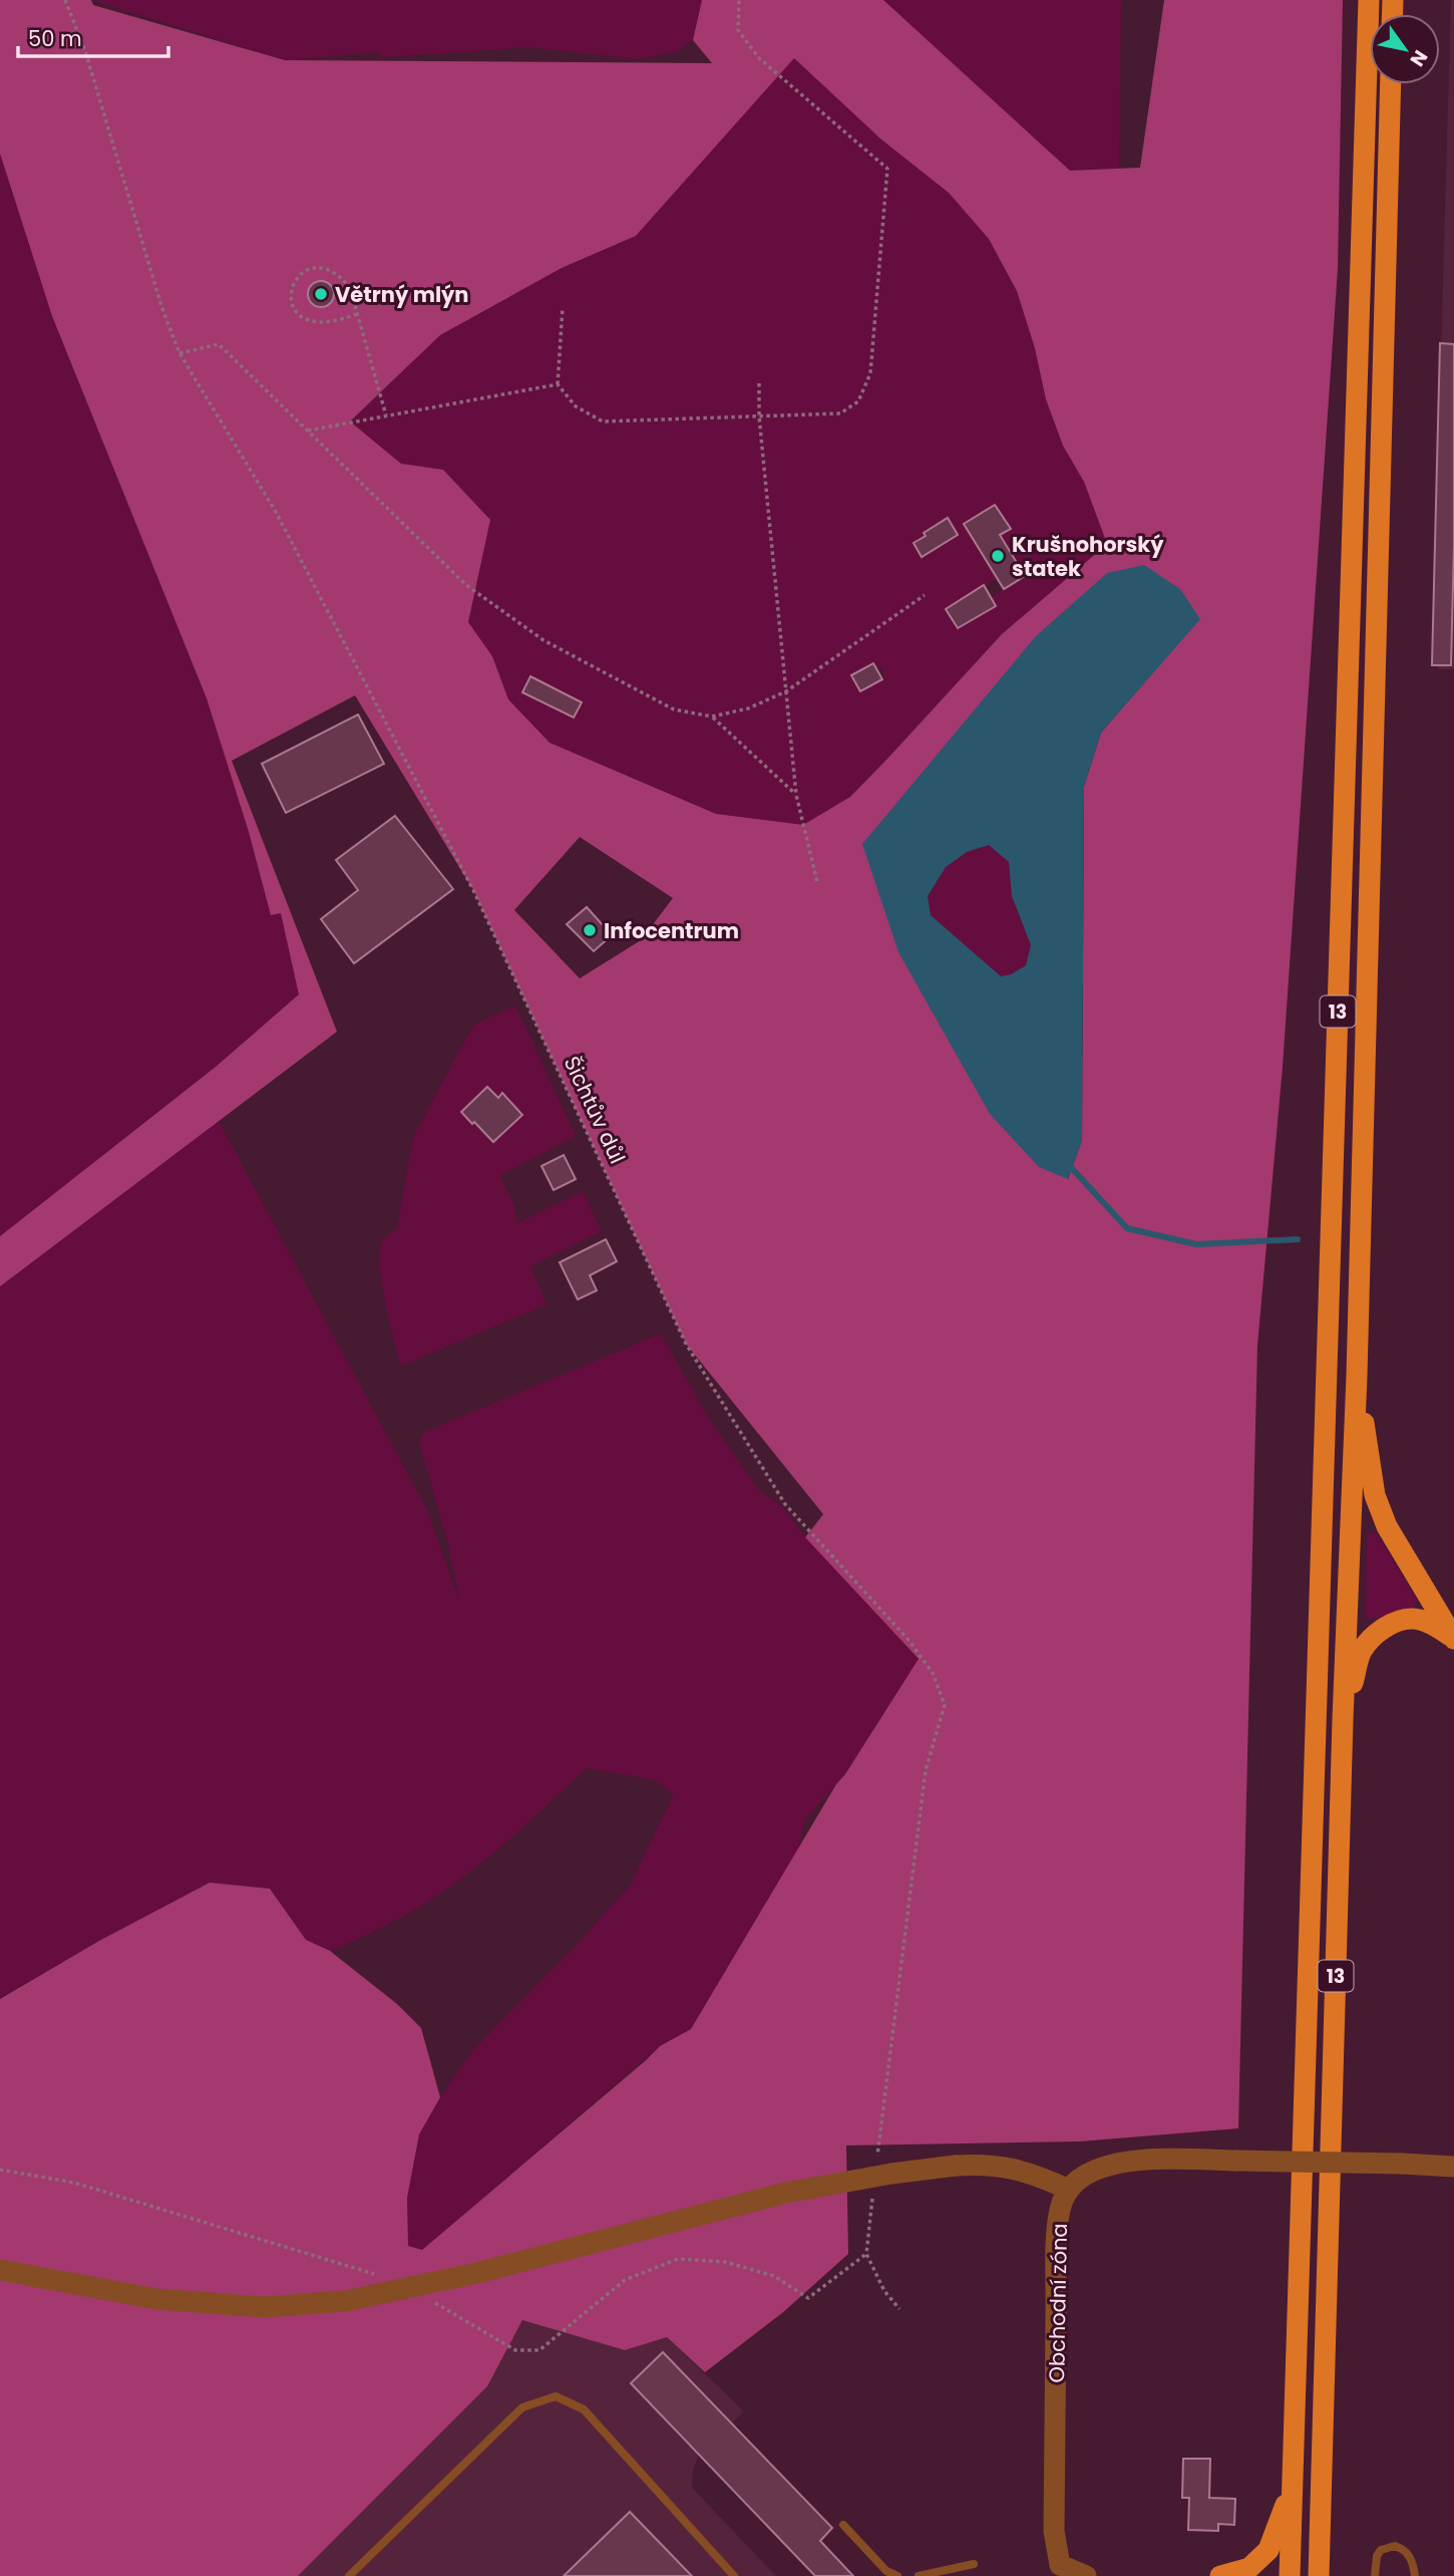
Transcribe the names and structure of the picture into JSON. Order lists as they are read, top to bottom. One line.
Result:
{"streets":{"highway":["13"],"street":["Obchodní zóna"],"path":["Šichtův důl"]},"places":["Větrný mlýn","Krušnohorský statek","Infocentrum"],"scale_bar":"50 m","north":"bottom right"}
